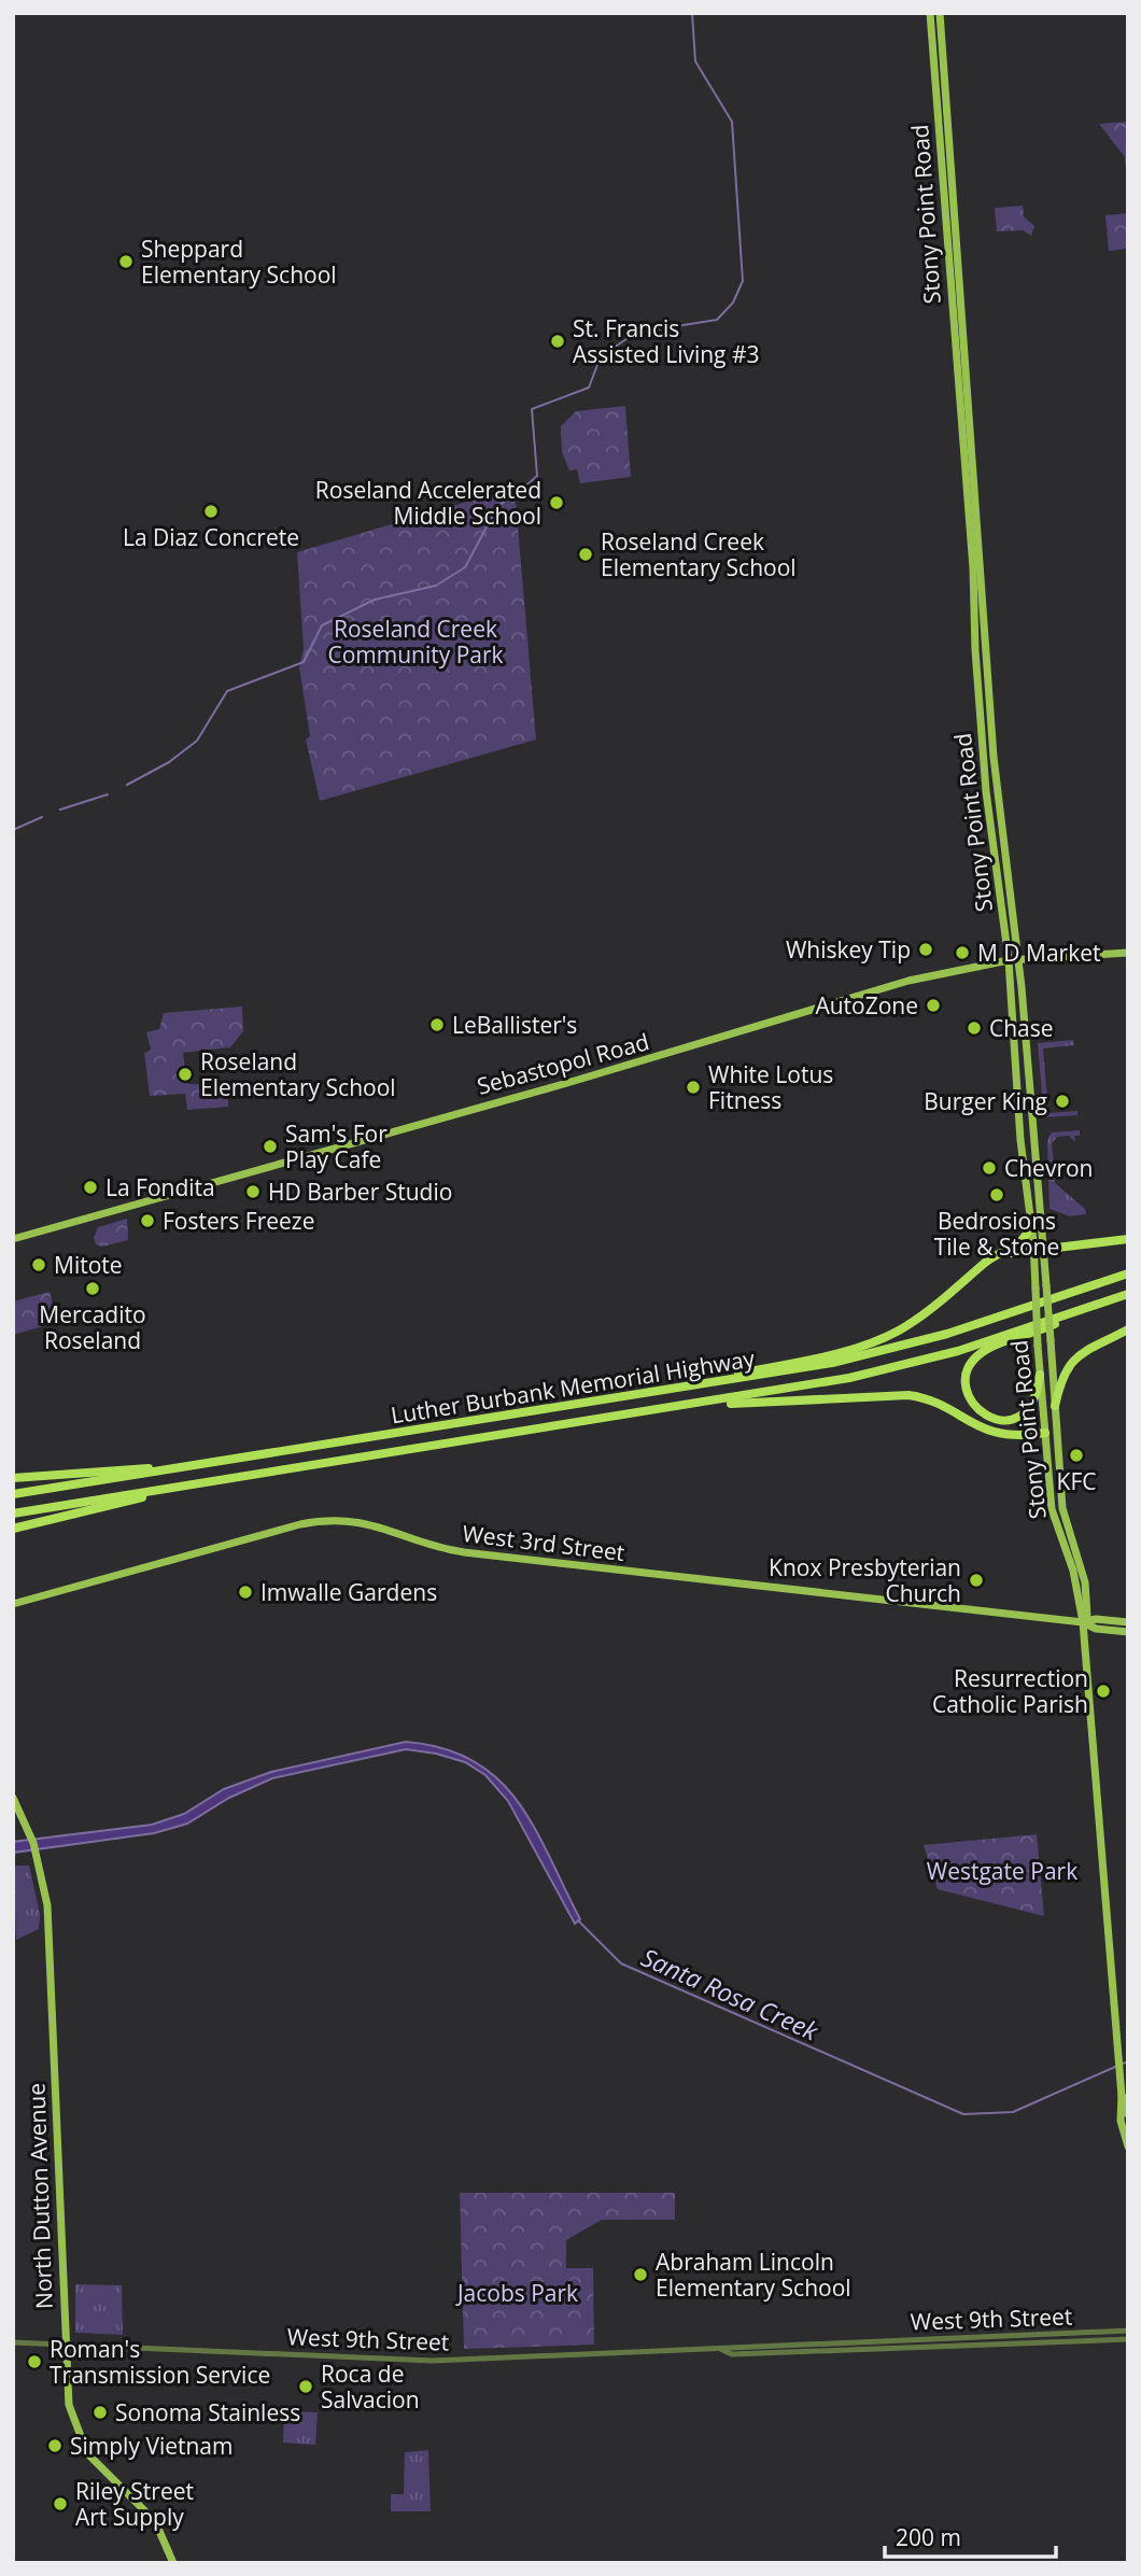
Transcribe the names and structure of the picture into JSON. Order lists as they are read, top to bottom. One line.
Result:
{"streets":{"highway":["Luther Burbank Memorial Highway"],"main road":["Stony Point Road","Sebastopol Road","West 3rd Street","North Dutton Avenue"],"street":["West 9th Street"]},"crossings":[["Stony Point Road","Sebastopol Road"],["Stony Point Road","West 3rd Street"],["North Dutton Avenue","West 9th Street"]],"water":["Santa Rosa Creek"],"parks":["Roseland Creek Community Park","Westgate Park","Jacobs Park"],"places":["Sheppard Elementary School","St. Francis Assisted Living #3","Roseland Accelerated Middle School","La Diaz Concrete","Roseland Creek Elementary School","Whiskey Tip","M D Market","AutoZone","LeBallister's","Chase","Roseland Elementary School","White Lotus Fitness","Burger King","Sam's For Play Cafe","Chevron","La Fondita","HD Barber Studio","Bedrosions Tile & Stone","Fosters Freeze","Mitote","Mercadito Roseland","KFC","Knox Presbyterian Church","Imwalle Gardens","Resurrection Catholic Parish","Abraham Lincoln Elementary School","Roman's Transmission Service","Roca de Salvacion","Sonoma Stainless","Simply Vietnam","Riley Street Art Supply"],"scale_bar":"200 m"}
